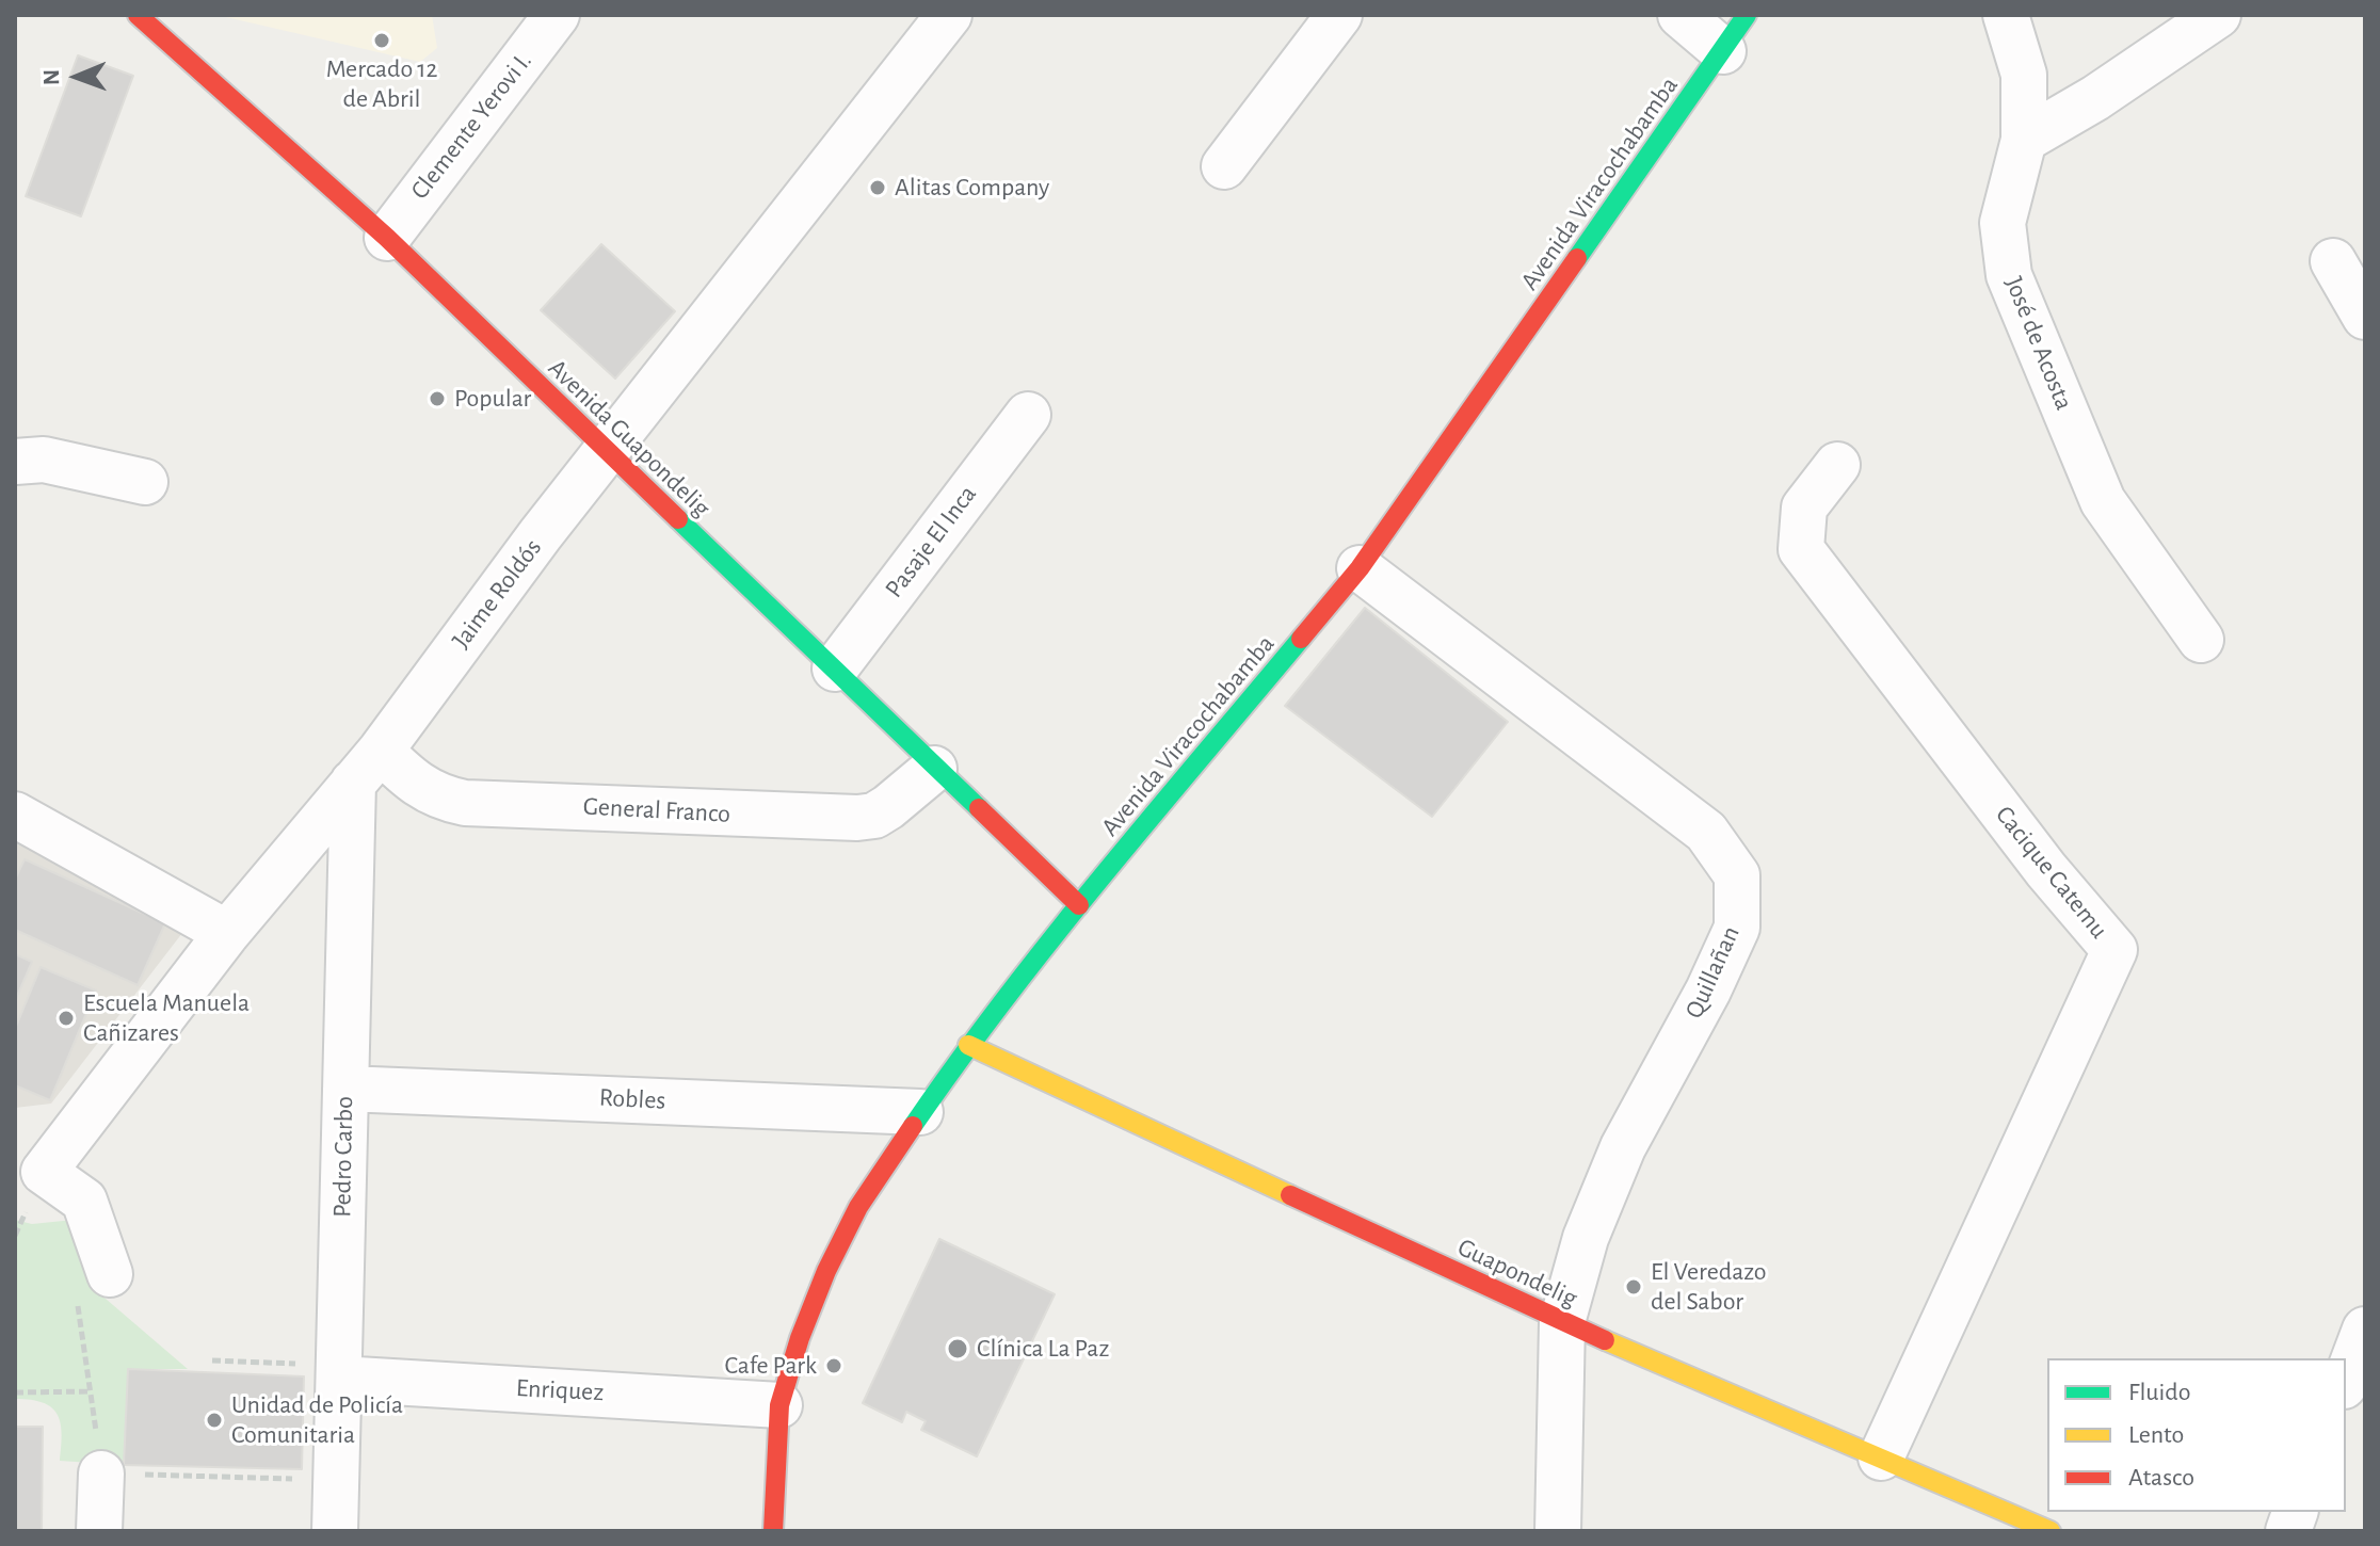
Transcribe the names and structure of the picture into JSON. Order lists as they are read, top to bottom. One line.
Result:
{"streets":{"street":["Clemente Yerovi I.","Avenida Viracochabamba","José de Acosta","Avenida Guapondelig","Pasaje El Inca","Jaime Roldós","General Franco","Cacique Catemu","Quillañan","Robles","Pedro Carbo","Guapondelig","Enriquez"]},"crossings":[["Clemente Yerovi I.","Avenida Guapondelig"],["Avenida Viracochabamba","Avenida Guapondelig"],["Avenida Viracochabamba","Quillañan"],["Avenida Viracochabamba","Robles"],["Avenida Viracochabamba","Guapondelig"],["Avenida Viracochabamba","Enriquez"],["Avenida Guapondelig","Pasaje El Inca"],["Avenida Guapondelig","Jaime Roldós"],["Avenida Guapondelig","General Franco"],["Jaime Roldós","General Franco"],["Jaime Roldós","Pedro Carbo"],["General Franco","Pedro Carbo"],["Cacique Catemu","Guapondelig"],["Quillañan","Guapondelig"],["Robles","Pedro Carbo"],["Pedro Carbo","Enriquez"]],"places":["Mercado 12 de Abril","Alitas Company","Popular","Escuela Manuela Cañizares","El Veredazo del Sabor","Clínica La Paz","Cafe Park","Unidad de Policía Comunitaria"],"legend":["Fluido","Lento","Atasco"],"north":"left"}
